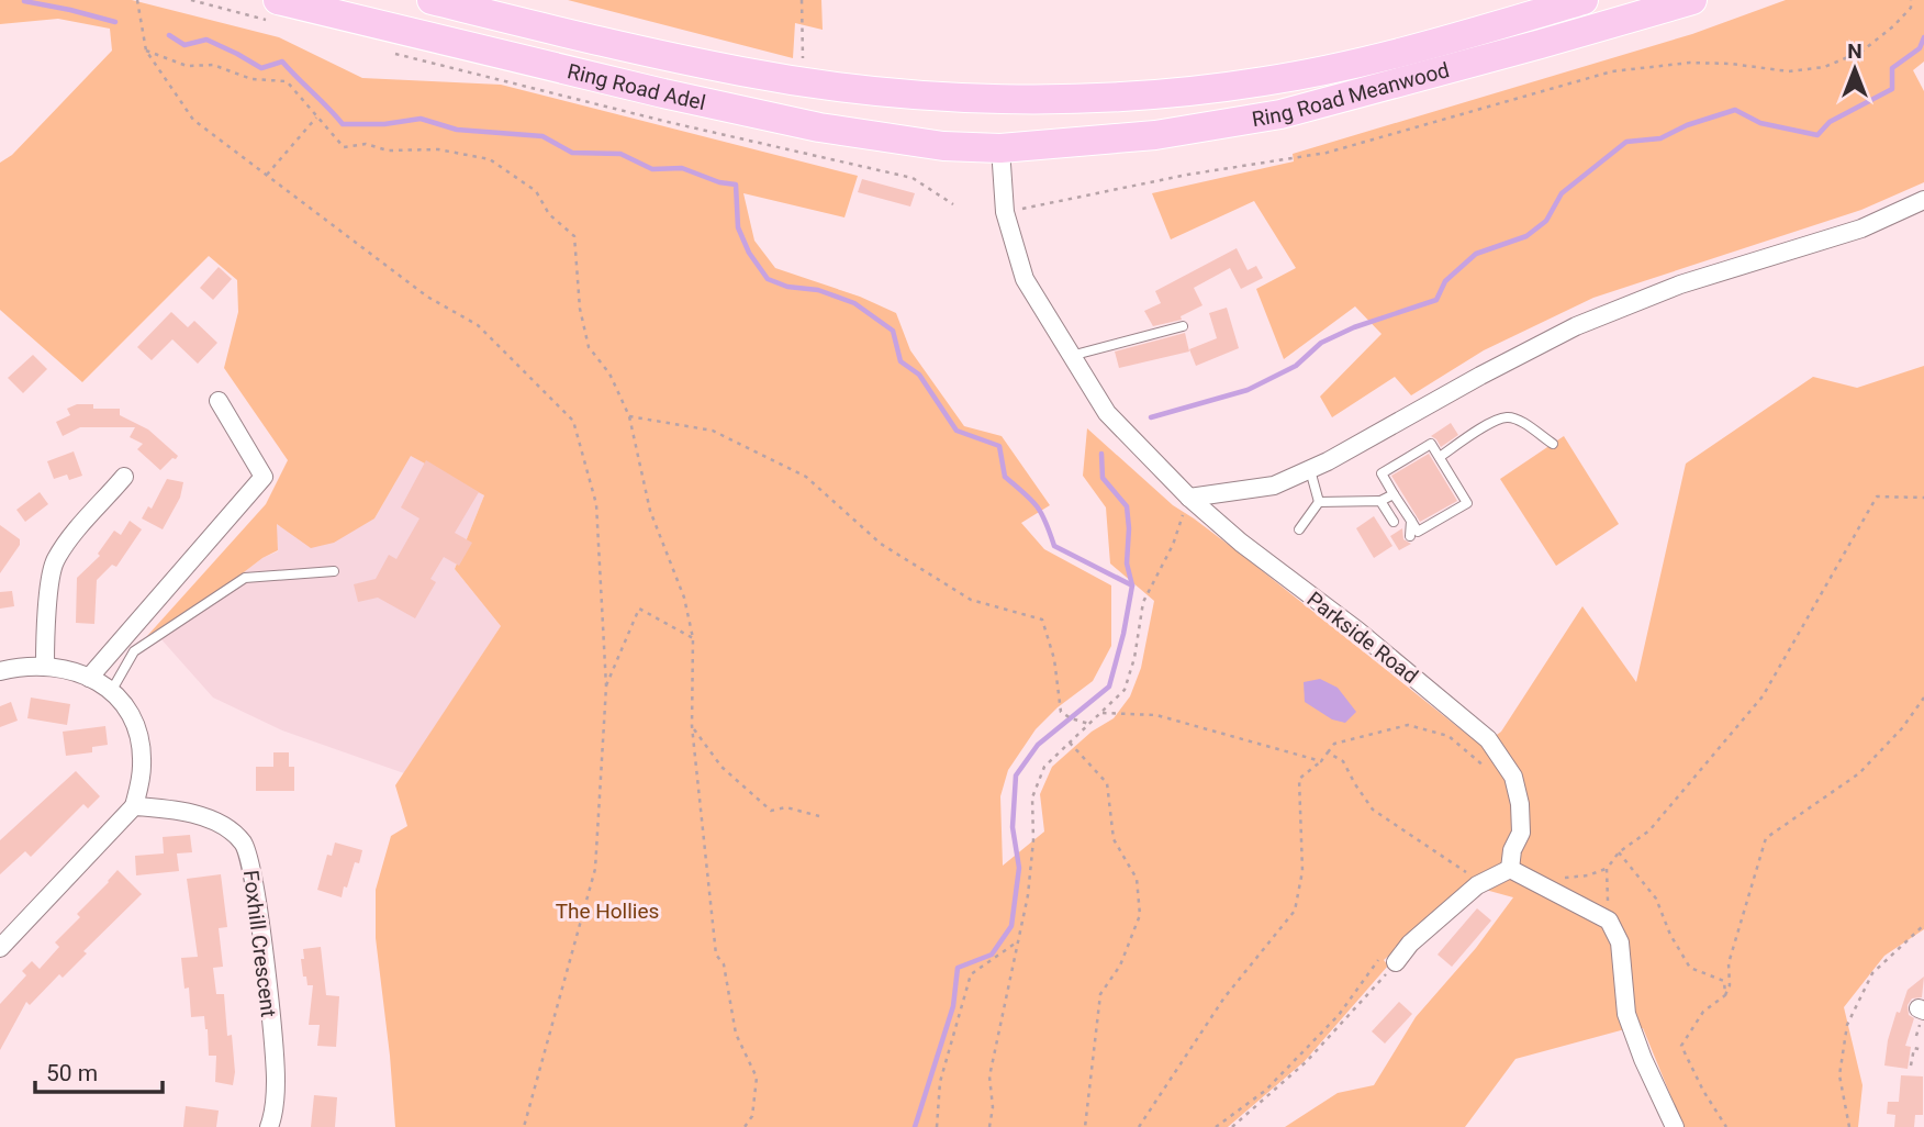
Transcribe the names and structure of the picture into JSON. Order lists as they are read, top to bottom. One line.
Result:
{"streets":{"highway":["Ring Road Adel","Ring Road Meanwood"],"street":["Parkside Road","Foxhill Crescent"]},"crossings":[["Ring Road Adel","Ring Road Meanwood"],["Ring Road Adel","Parkside Road"],["Ring Road Meanwood","Parkside Road"]],"parks":["The Hollies"],"scale_bar":"50 m","north":"top"}
